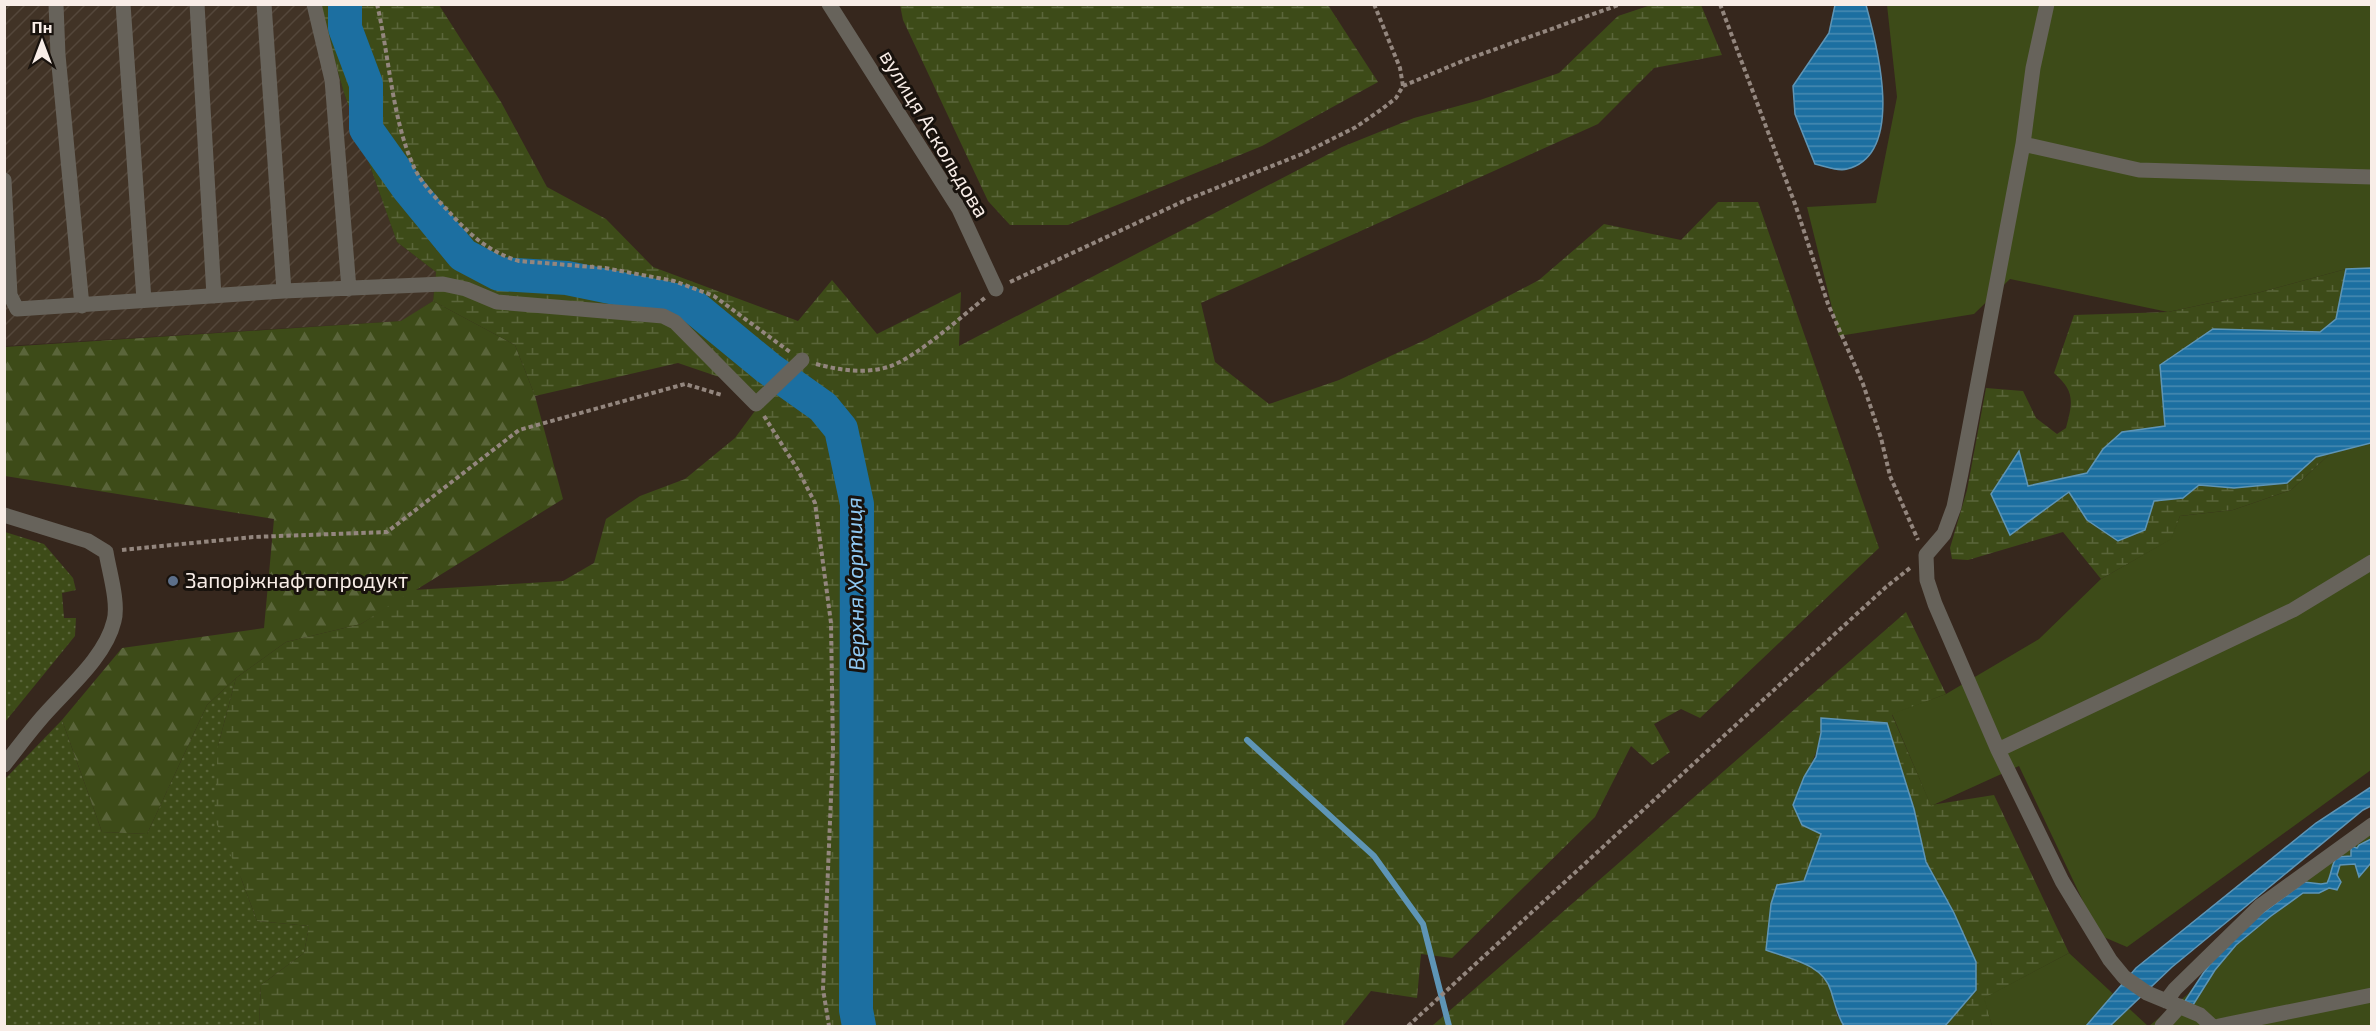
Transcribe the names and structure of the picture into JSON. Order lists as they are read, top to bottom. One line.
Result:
{"streets":{"street":["вулиця Аскольдова"]},"water":["Верхня Хортиця"],"places":["Запоріжнафтопродукт"],"north":"top"}
